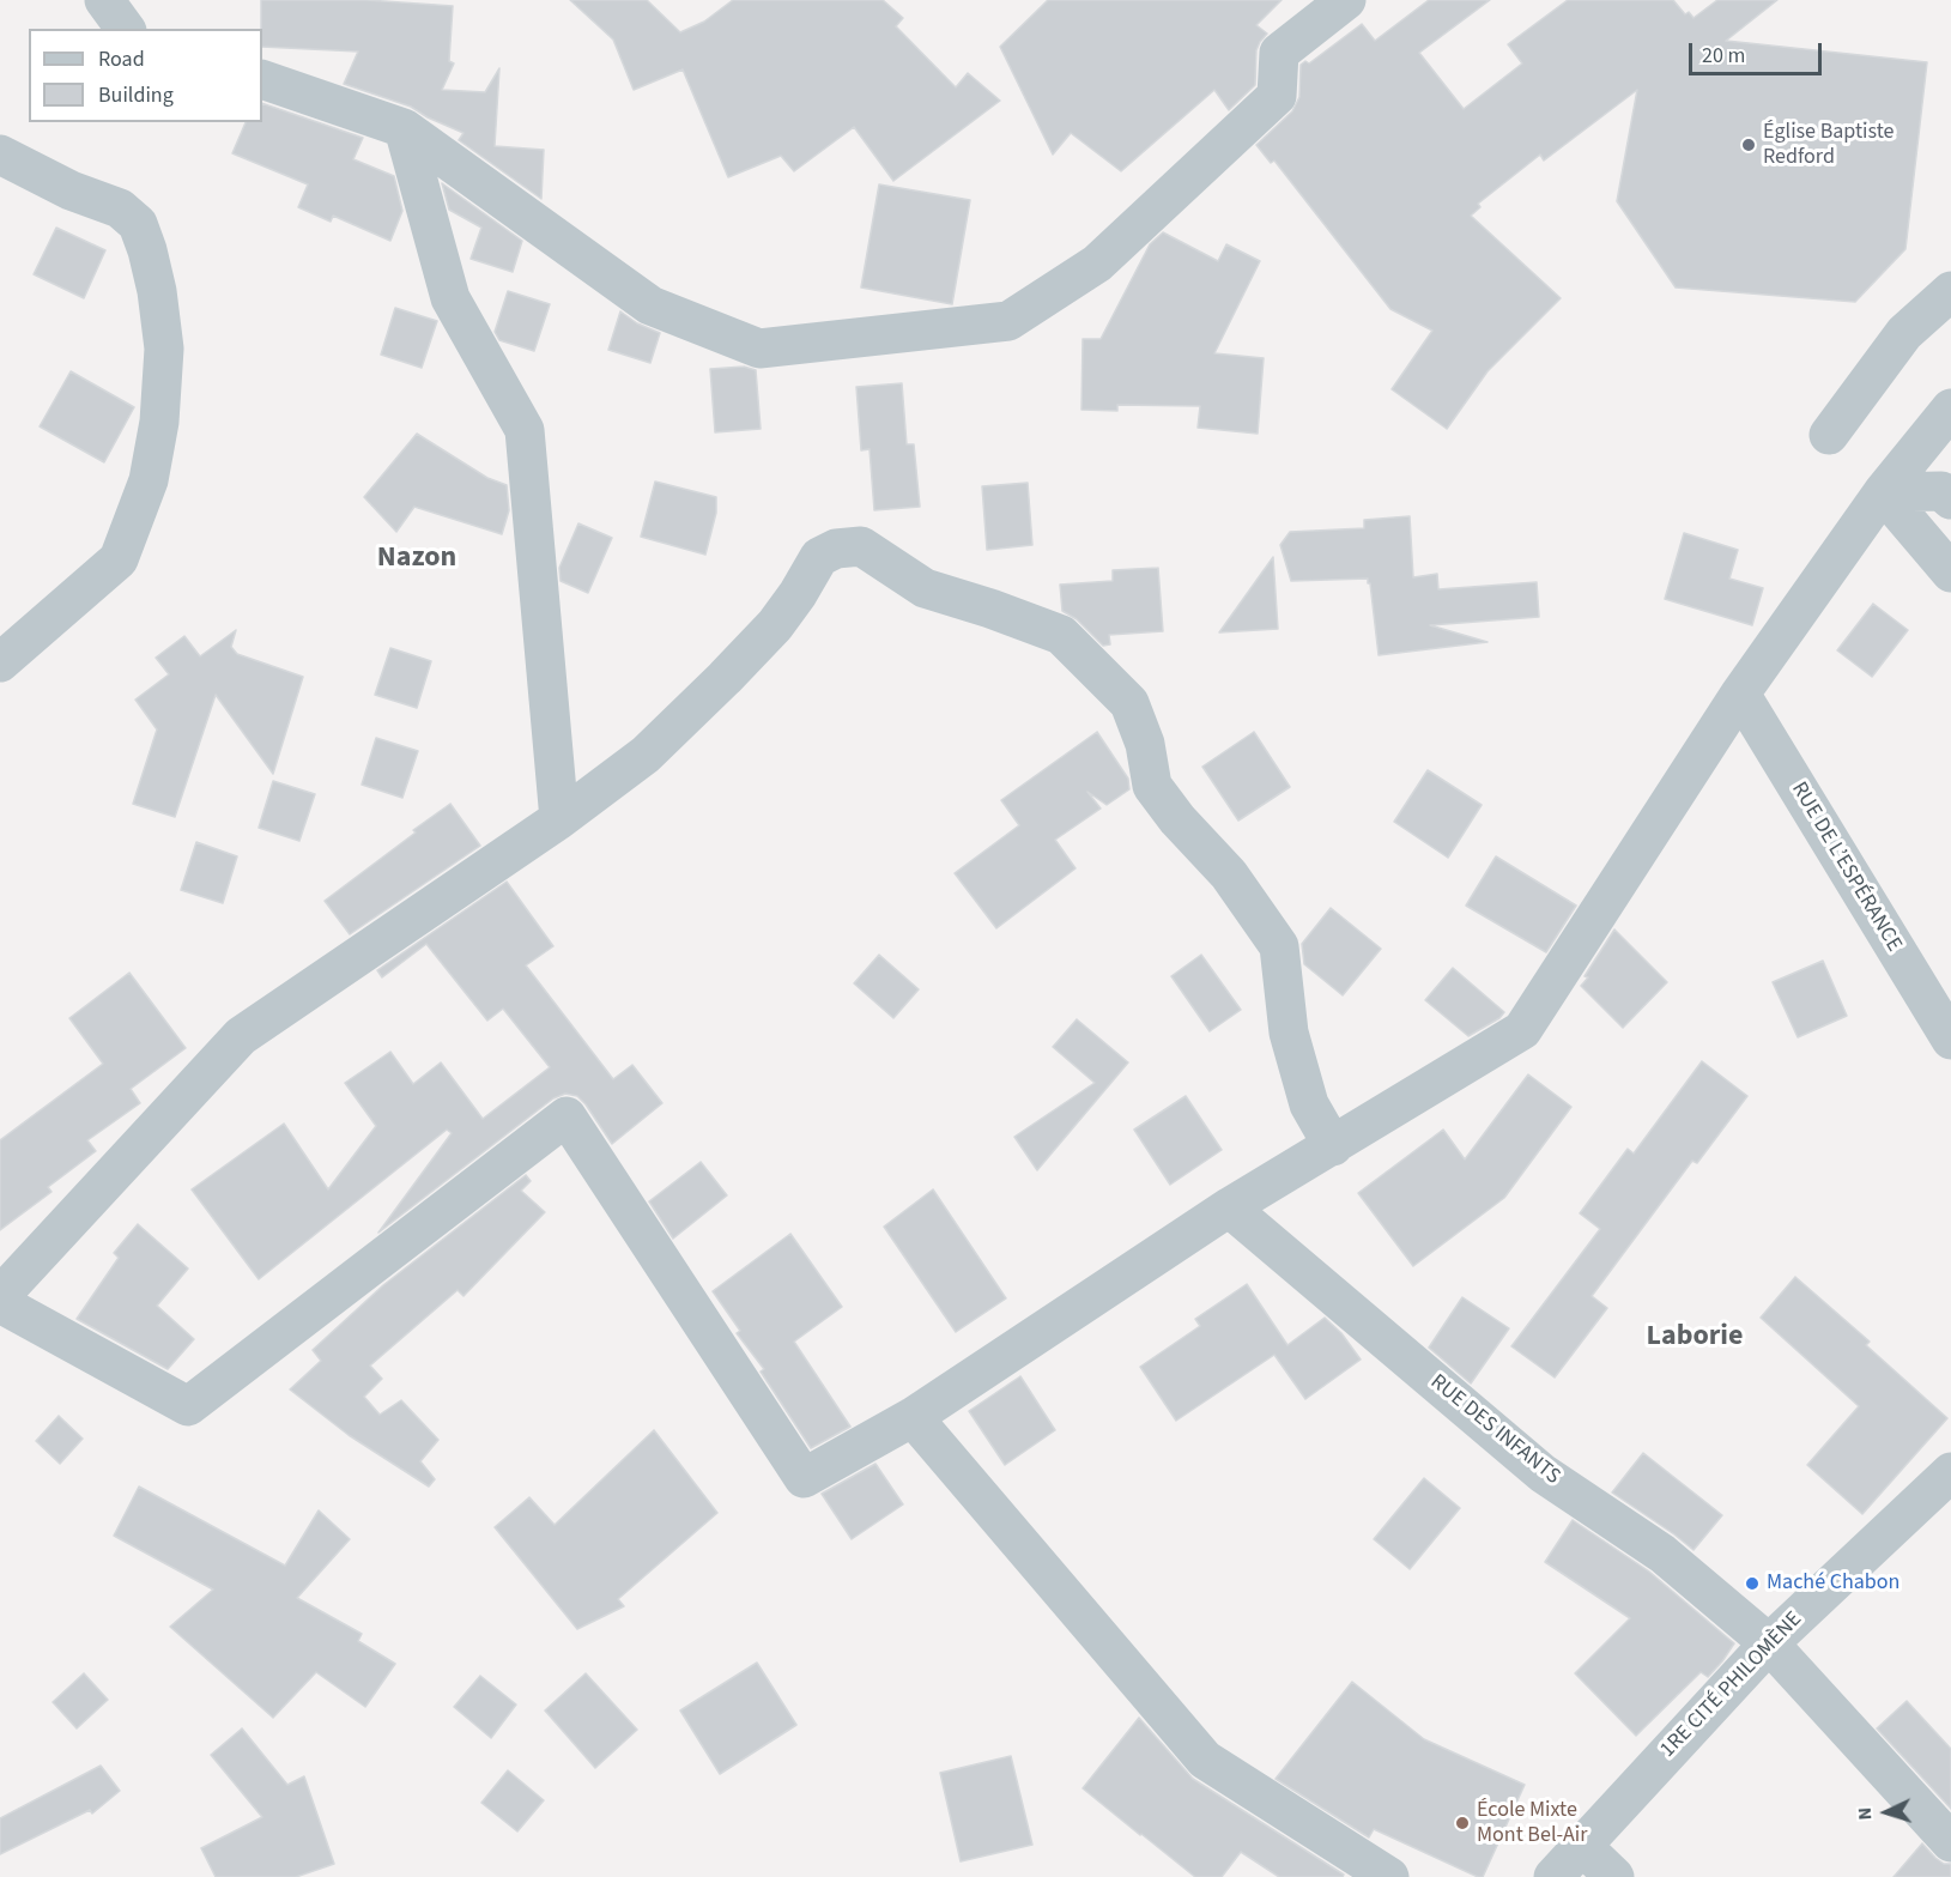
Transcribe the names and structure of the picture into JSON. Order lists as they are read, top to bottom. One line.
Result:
{"streets":{"street":["RUE DE L’ESPÉRANCE","RUE DES INFANTS","1RE CITÉ PHILOMÈNE"]},"crossings":[["RUE DES INFANTS","1RE CITÉ PHILOMÈNE"]],"districts":["Nazon","Laborie"],"places":["Église Baptiste Redford","Maché Chabon","École Mixte Mont Bel-Air"],"legend":["Road","Building"],"scale_bar":"20 m","north":"left"}
